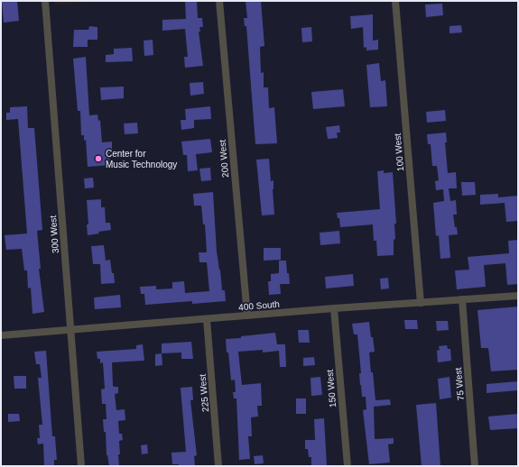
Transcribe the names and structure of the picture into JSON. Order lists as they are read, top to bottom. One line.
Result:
{"streets":{"street":["100 West","200 West","300 West","400 South","75 West","150 West","225 West"]},"crossings":[["100 West","400 South"],["200 West","400 South"],["300 West","400 South"],["400 South","75 West"],["400 South","150 West"],["400 South","225 West"]],"places":["Center for Music Technology"]}
